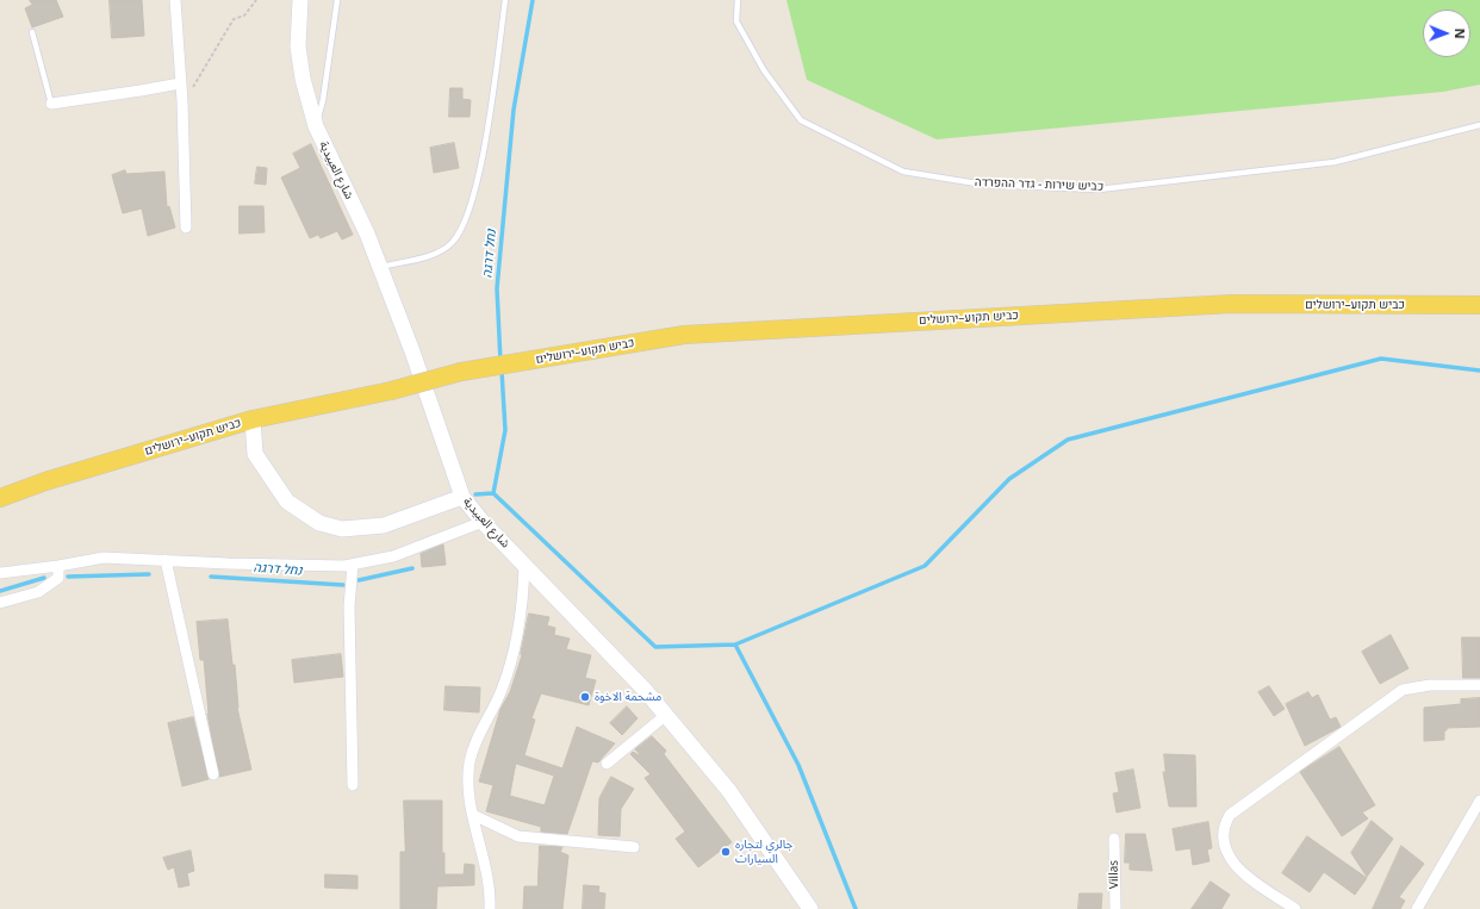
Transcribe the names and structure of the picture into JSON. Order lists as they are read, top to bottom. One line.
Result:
{"streets":{"main road":["شارع العبيدية","כביש תקוע–ירושלים"],"street":["Villas"],"lane":["כביש שירות - גדר ההפרדה"]},"water":["נחל דרגה"],"places":["مشحمة الاخوة","جالري لتجاره السيارات"],"north":"right"}
